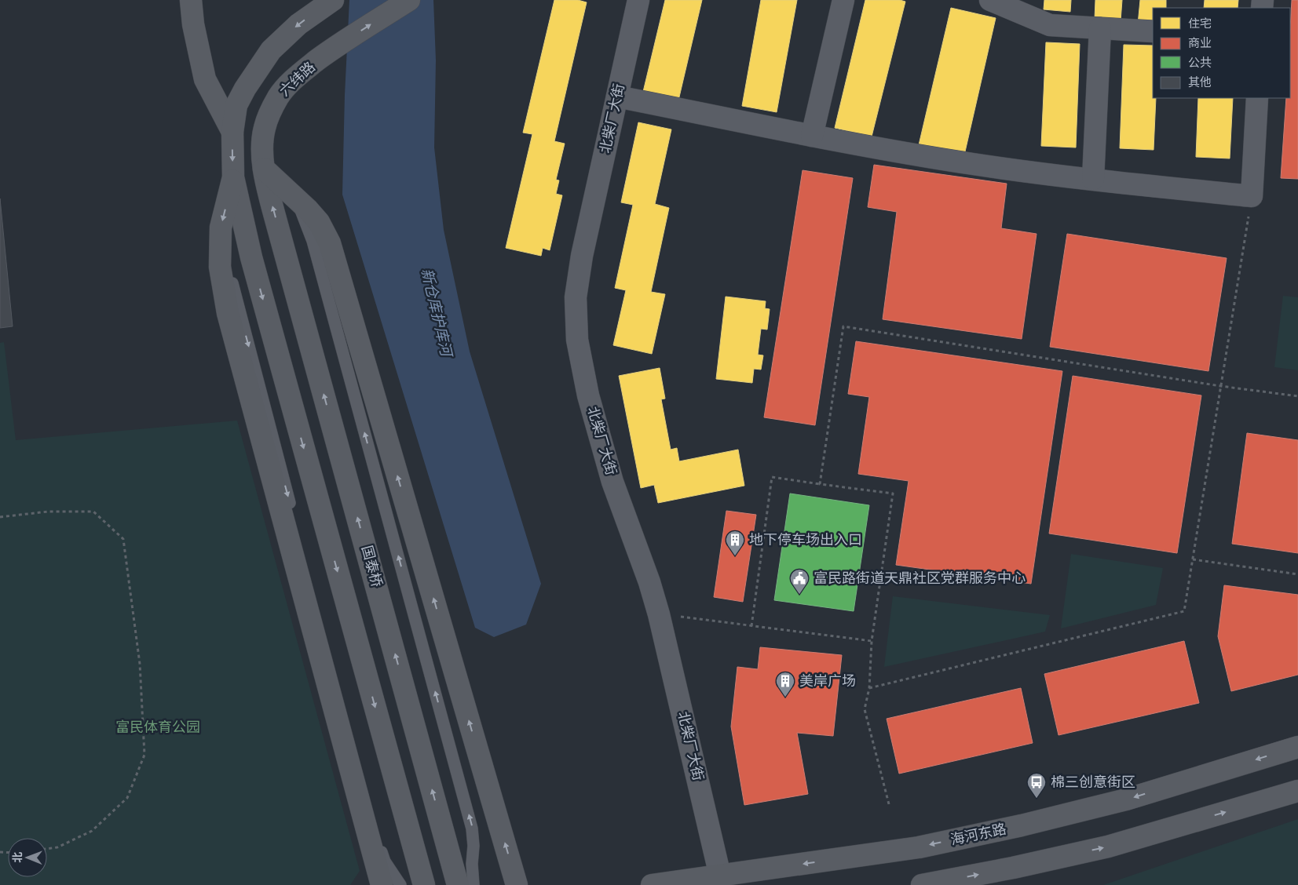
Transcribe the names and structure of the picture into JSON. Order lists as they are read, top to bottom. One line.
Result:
{"streets":{"main road":["六纬路","国泰桥","海河东路"],"street":["北柴厂大街"]},"crossings":[["六纬路","国泰桥"],["北柴厂大街","海河东路"]],"water":["新仓库护库河"],"parks":["富民体育公园"],"places":{"building":["地下停车场出入口","美岸广场"],"public building":["富民路街道天鼎社区党群服务中心"],"bus stop":["棉三创意街区"]},"legend":["住宅","商业","公共","其他"],"north":"left"}
